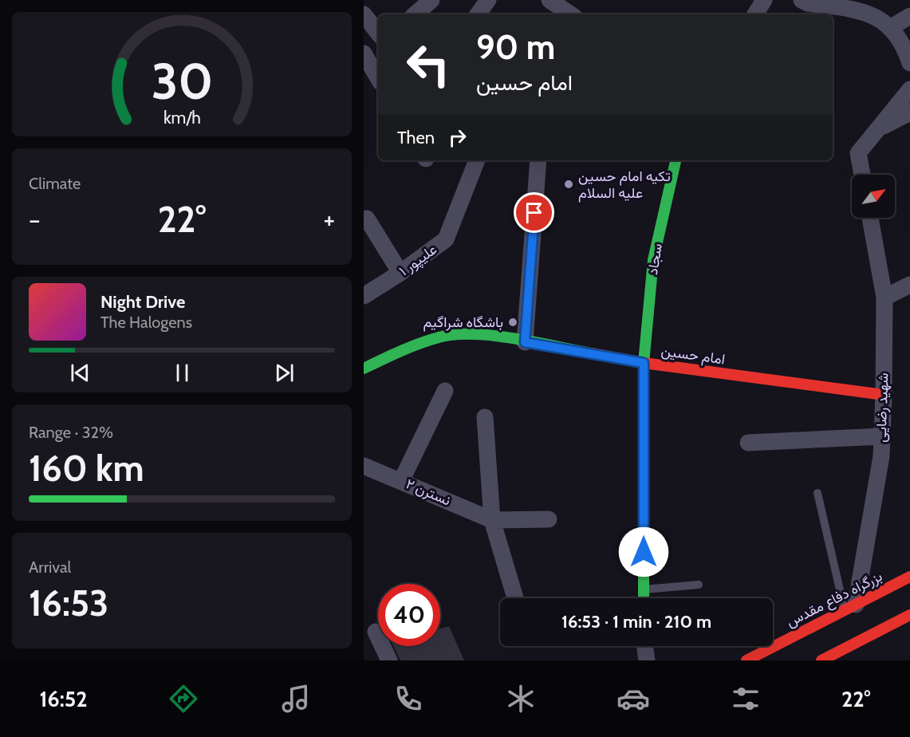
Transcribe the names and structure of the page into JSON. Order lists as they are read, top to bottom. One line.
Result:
{"streets":{"main road":["سجاد","امام حسین","بزرگراه دفاع مقدس"],"street":["علیپور ۱","شهید رضایی","نسترن ۲"]},"crossings":[["سجاد","امام حسین"],["امام حسین","شهید رضایی"],["شهید رضایی","بزرگراه دفاع مقدس"]],"places":["تکیه امام حسین علیه السلام","باشگاه شراگیم"],"north":"top right","page":{"turn":["90 m","امام حسین"],"then":"Then","tile":["Climate",["Range · 32%","160 km"],["Arrival","16:53"]],"heat":["−","22°","+"],"song":["Night Drive","The Halogens"],"limit":"40","trip":"16:53 · 1 min · 210 m","tabs":["16:52","22°"],"gauge":["30","km/h"]}}
